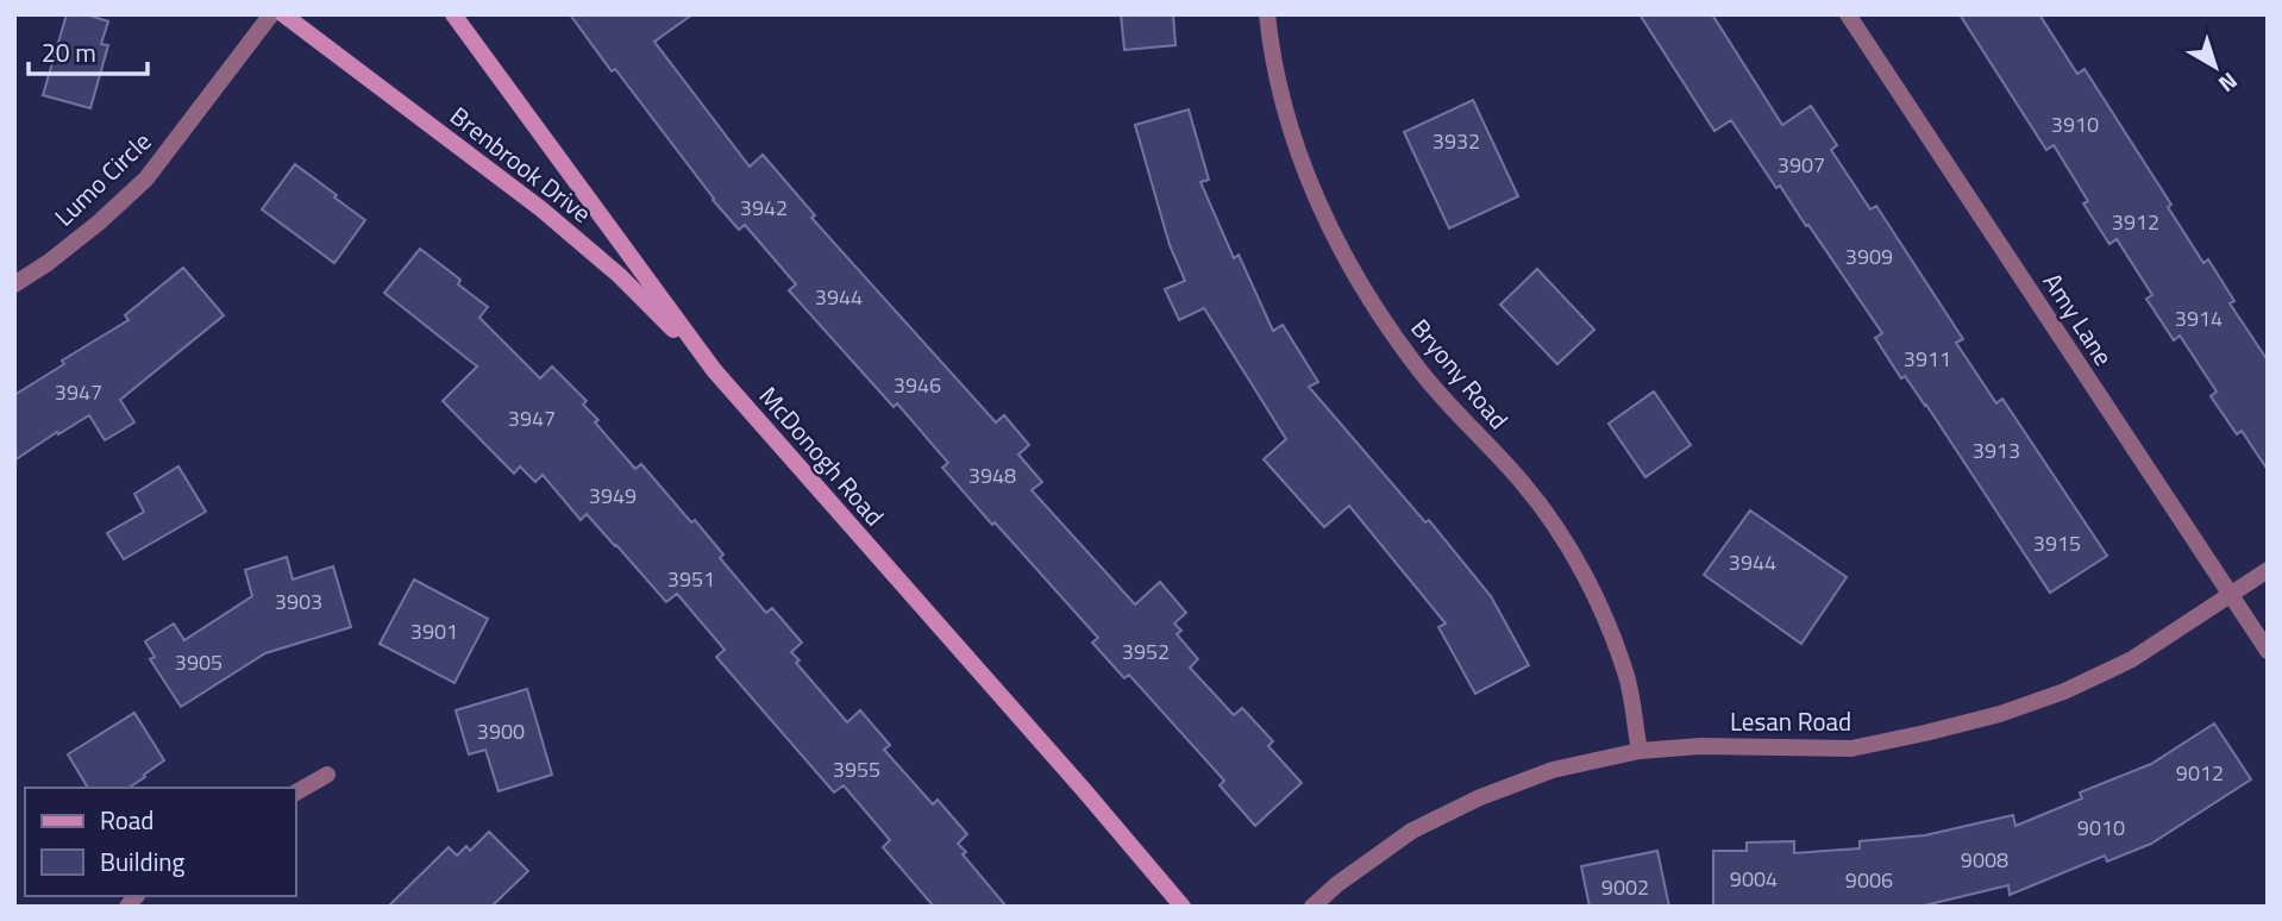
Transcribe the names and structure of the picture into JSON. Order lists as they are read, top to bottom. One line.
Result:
{"streets":{"main road":["Brenbrook Drive","McDonogh Road"],"street":["Lumo Circle","Amy Lane","Bryony Road","Lesan Road"]},"crossings":[["Brenbrook Drive","McDonogh Road"],["Amy Lane","Lesan Road"],["Bryony Road","Lesan Road"]],"house_numbers":["3910","3932","3907","3942","3912","3909","3944","3914","3911","3946","3947","3947","3913","3948","3949","3915","3944","3951","3903","3901","3952","3905","3900","3955","9012","9010","9008","9004","9006","9002"],"legend":["Road","Building"],"scale_bar":"20 m","north":"bottom right"}
